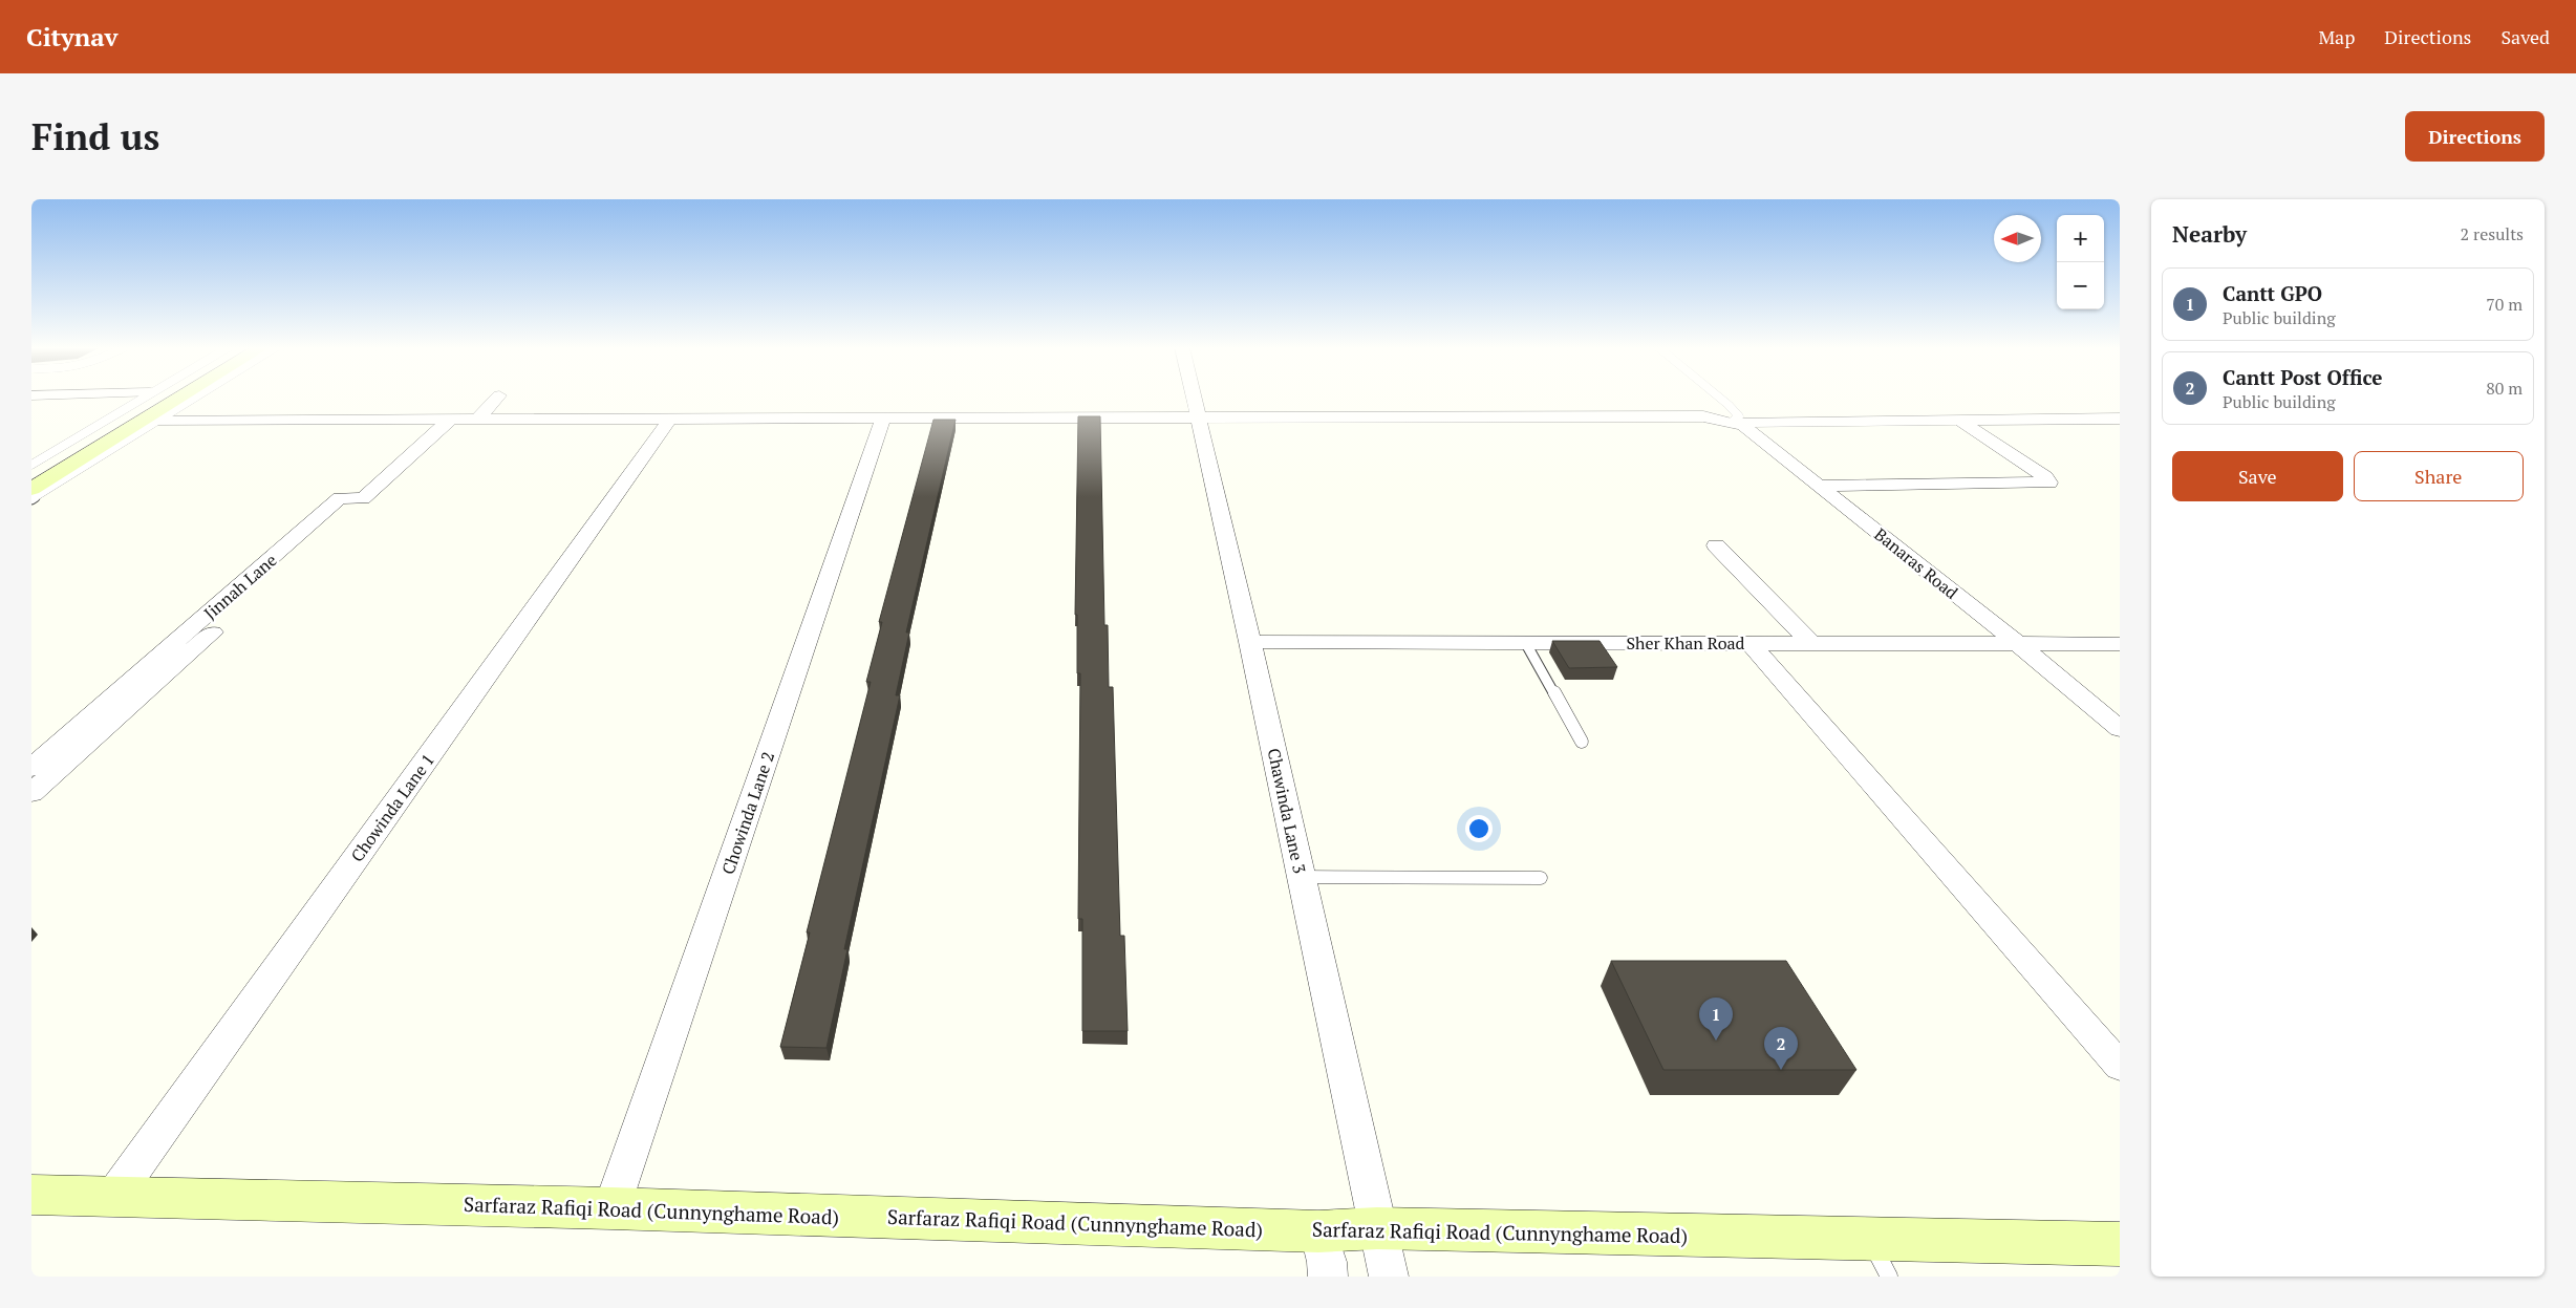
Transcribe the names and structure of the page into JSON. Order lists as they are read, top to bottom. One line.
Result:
{"streets":{"street":["Banaras Road","Jinnah Lane","Sher Khan Road","Chowinda Lane 1","Chawinda Lane 3","Chowinda Lane 2","Sarfaraz Rafiqi Road (Cunnynghame Road)"]},"crossings":[["Banaras Road","Sher Khan Road"],["Banaras Road","Chowinda Lane 1"],["Banaras Road","Chawinda Lane 3"],["Banaras Road","Chowinda Lane 2"],["Sher Khan Road","Chawinda Lane 3"],["Chowinda Lane 1","Sarfaraz Rafiqi Road (Cunnynghame Road)"],["Chawinda Lane 3","Sarfaraz Rafiqi Road (Cunnynghame Road)"],["Chowinda Lane 2","Sarfaraz Rafiqi Road (Cunnynghame Road)"]],"north":"left","page":{"header":"Citynav","nav":["Map","Directions","Saved"],"buttons":["Directions",["Save","Share"]],"title":"Find us","heading":["Nearby","2 results"],"map_buttons":["+","−"],"list":[{"mark":"1","name":"Cantt GPO","note":"Public building","value":"70 m"},{"mark":"2","name":"Cantt Post Office","note":"Public building","value":"80 m"}],"pins":["1","2"]}}
